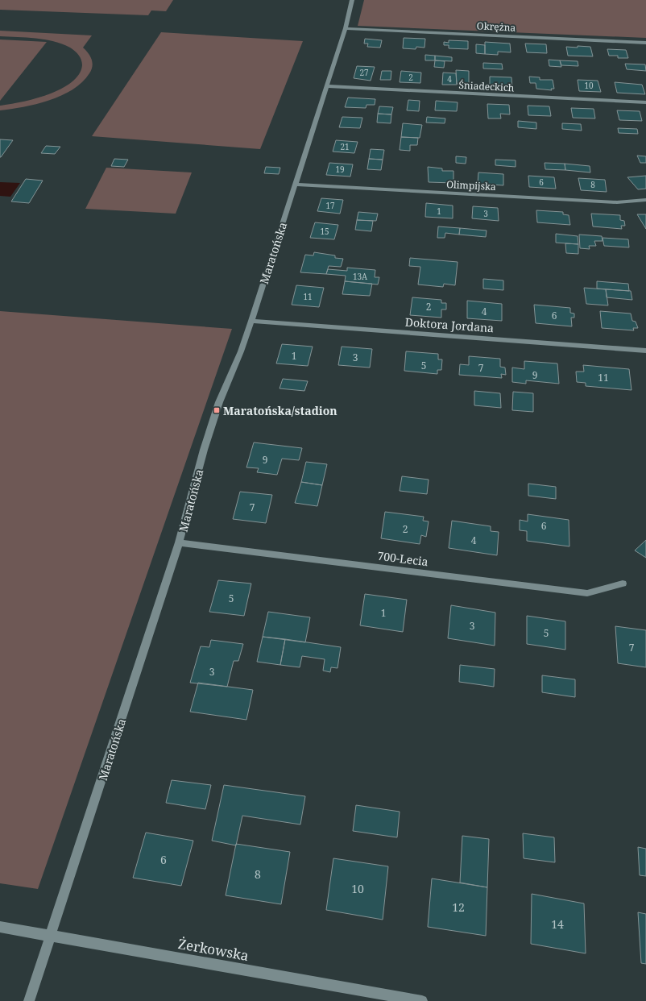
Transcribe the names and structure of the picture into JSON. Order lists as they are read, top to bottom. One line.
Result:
{"streets":{"street":["Okrężna","Śniadeckich","Olimpijska","Maratońska","Doktora Jordana","700-Lecia","Żerkowska"]},"crossings":[["Okrężna","Maratońska"],["Śniadeckich","Maratońska"],["Olimpijska","Maratońska"],["Maratońska","Doktora Jordana"],["Maratońska","700-Lecia"],["Maratońska","Żerkowska"]],"places":{"transit":["Maratońska/stadion"]},"house_numbers":["27","2","4","10","21","19","6","8","17","1","3","15","13A","11","2","4","6","1","3","5","7","9","11","9","7","6","2","4","5","1","3","5","7","3","6","8","10","12","14"]}
